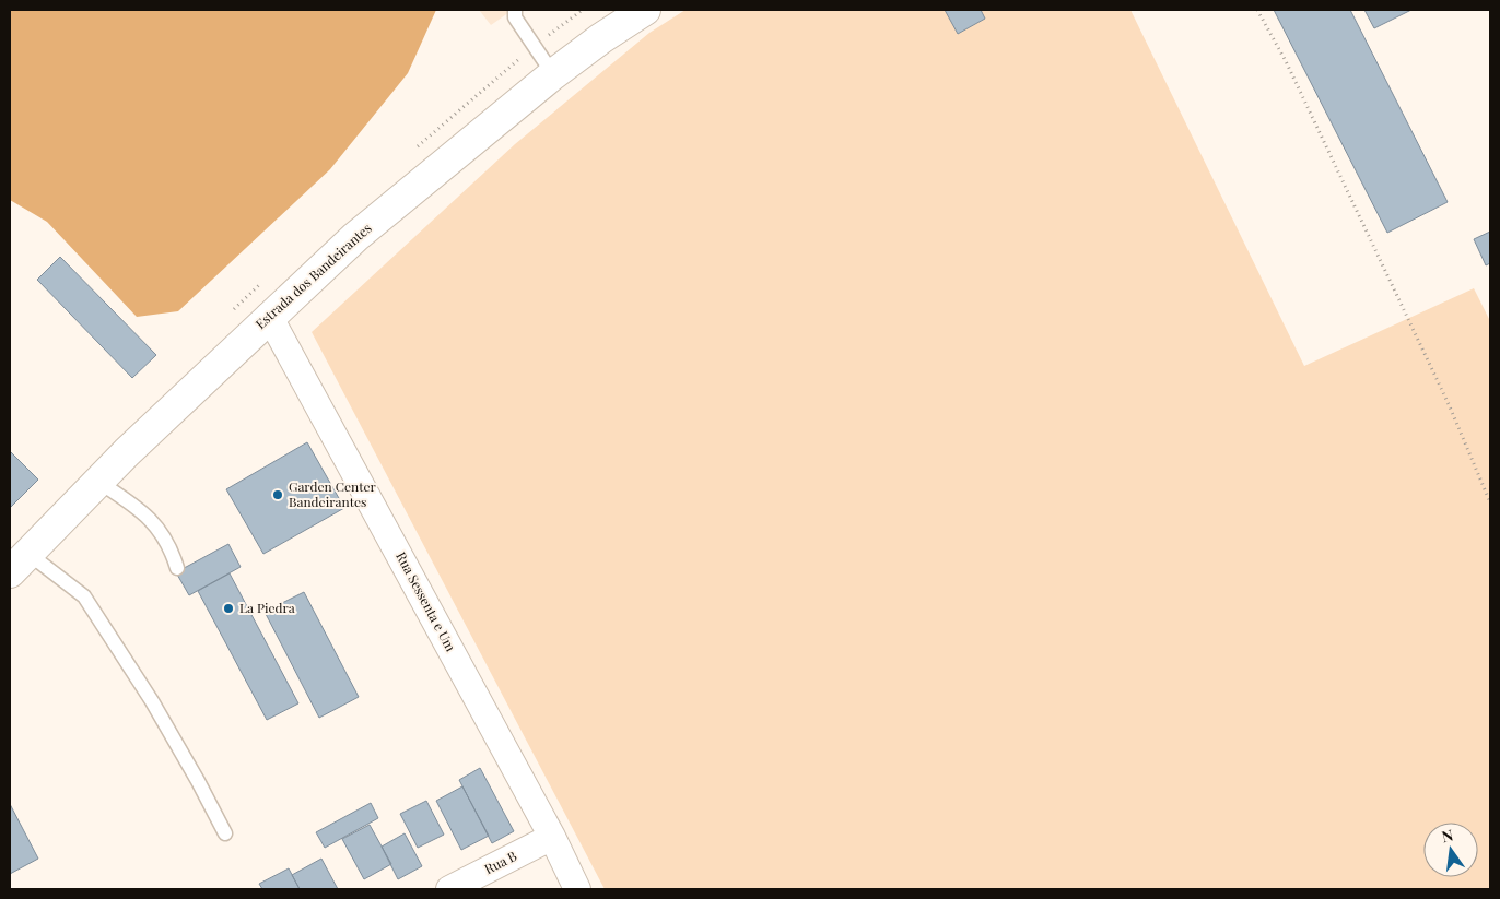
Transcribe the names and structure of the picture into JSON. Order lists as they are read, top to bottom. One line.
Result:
{"streets":{"main road":["Estrada dos Bandeirantes"],"street":["Rua Sessenta e Um","Rua B"]},"crossings":[["Estrada dos Bandeirantes","Rua Sessenta e Um"],["Rua Sessenta e Um","Rua B"]],"places":["Garden Center Bandeirantes","La Piedra"],"north":"top"}
